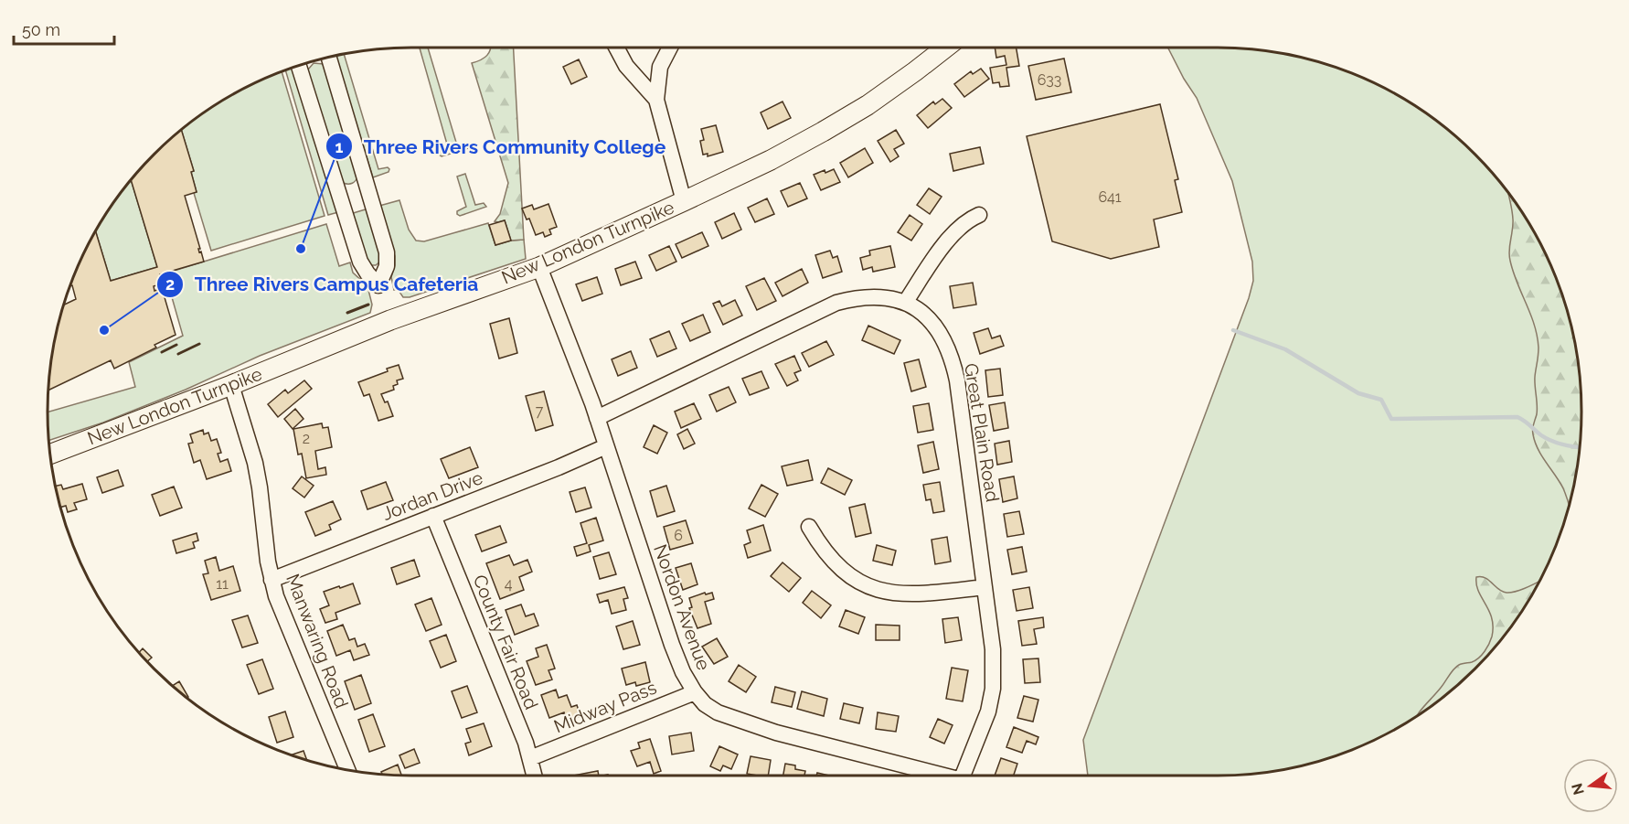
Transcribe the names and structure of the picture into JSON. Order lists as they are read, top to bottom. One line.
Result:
{"streets":{"main road":["New London Turnpike"],"street":["Great Plain Road","Jordan Drive","Nordon Avenue","Manwaring Road","County Fair Road","Midway Pass"]},"crossings":[["New London Turnpike","Nordon Avenue"],["New London Turnpike","Manwaring Road"],["Great Plain Road","Nordon Avenue"],["Jordan Drive","Nordon Avenue"],["Jordan Drive","Manwaring Road"],["Jordan Drive","County Fair Road"],["Nordon Avenue","Midway Pass"],["County Fair Road","Midway Pass"]],"places":["Three Rivers Community College","Three Rivers Campus Cafeteria"],"house_numbers":["633","641","7","2","6","11","4"],"scale_bar":"50 m","north":"left"}
